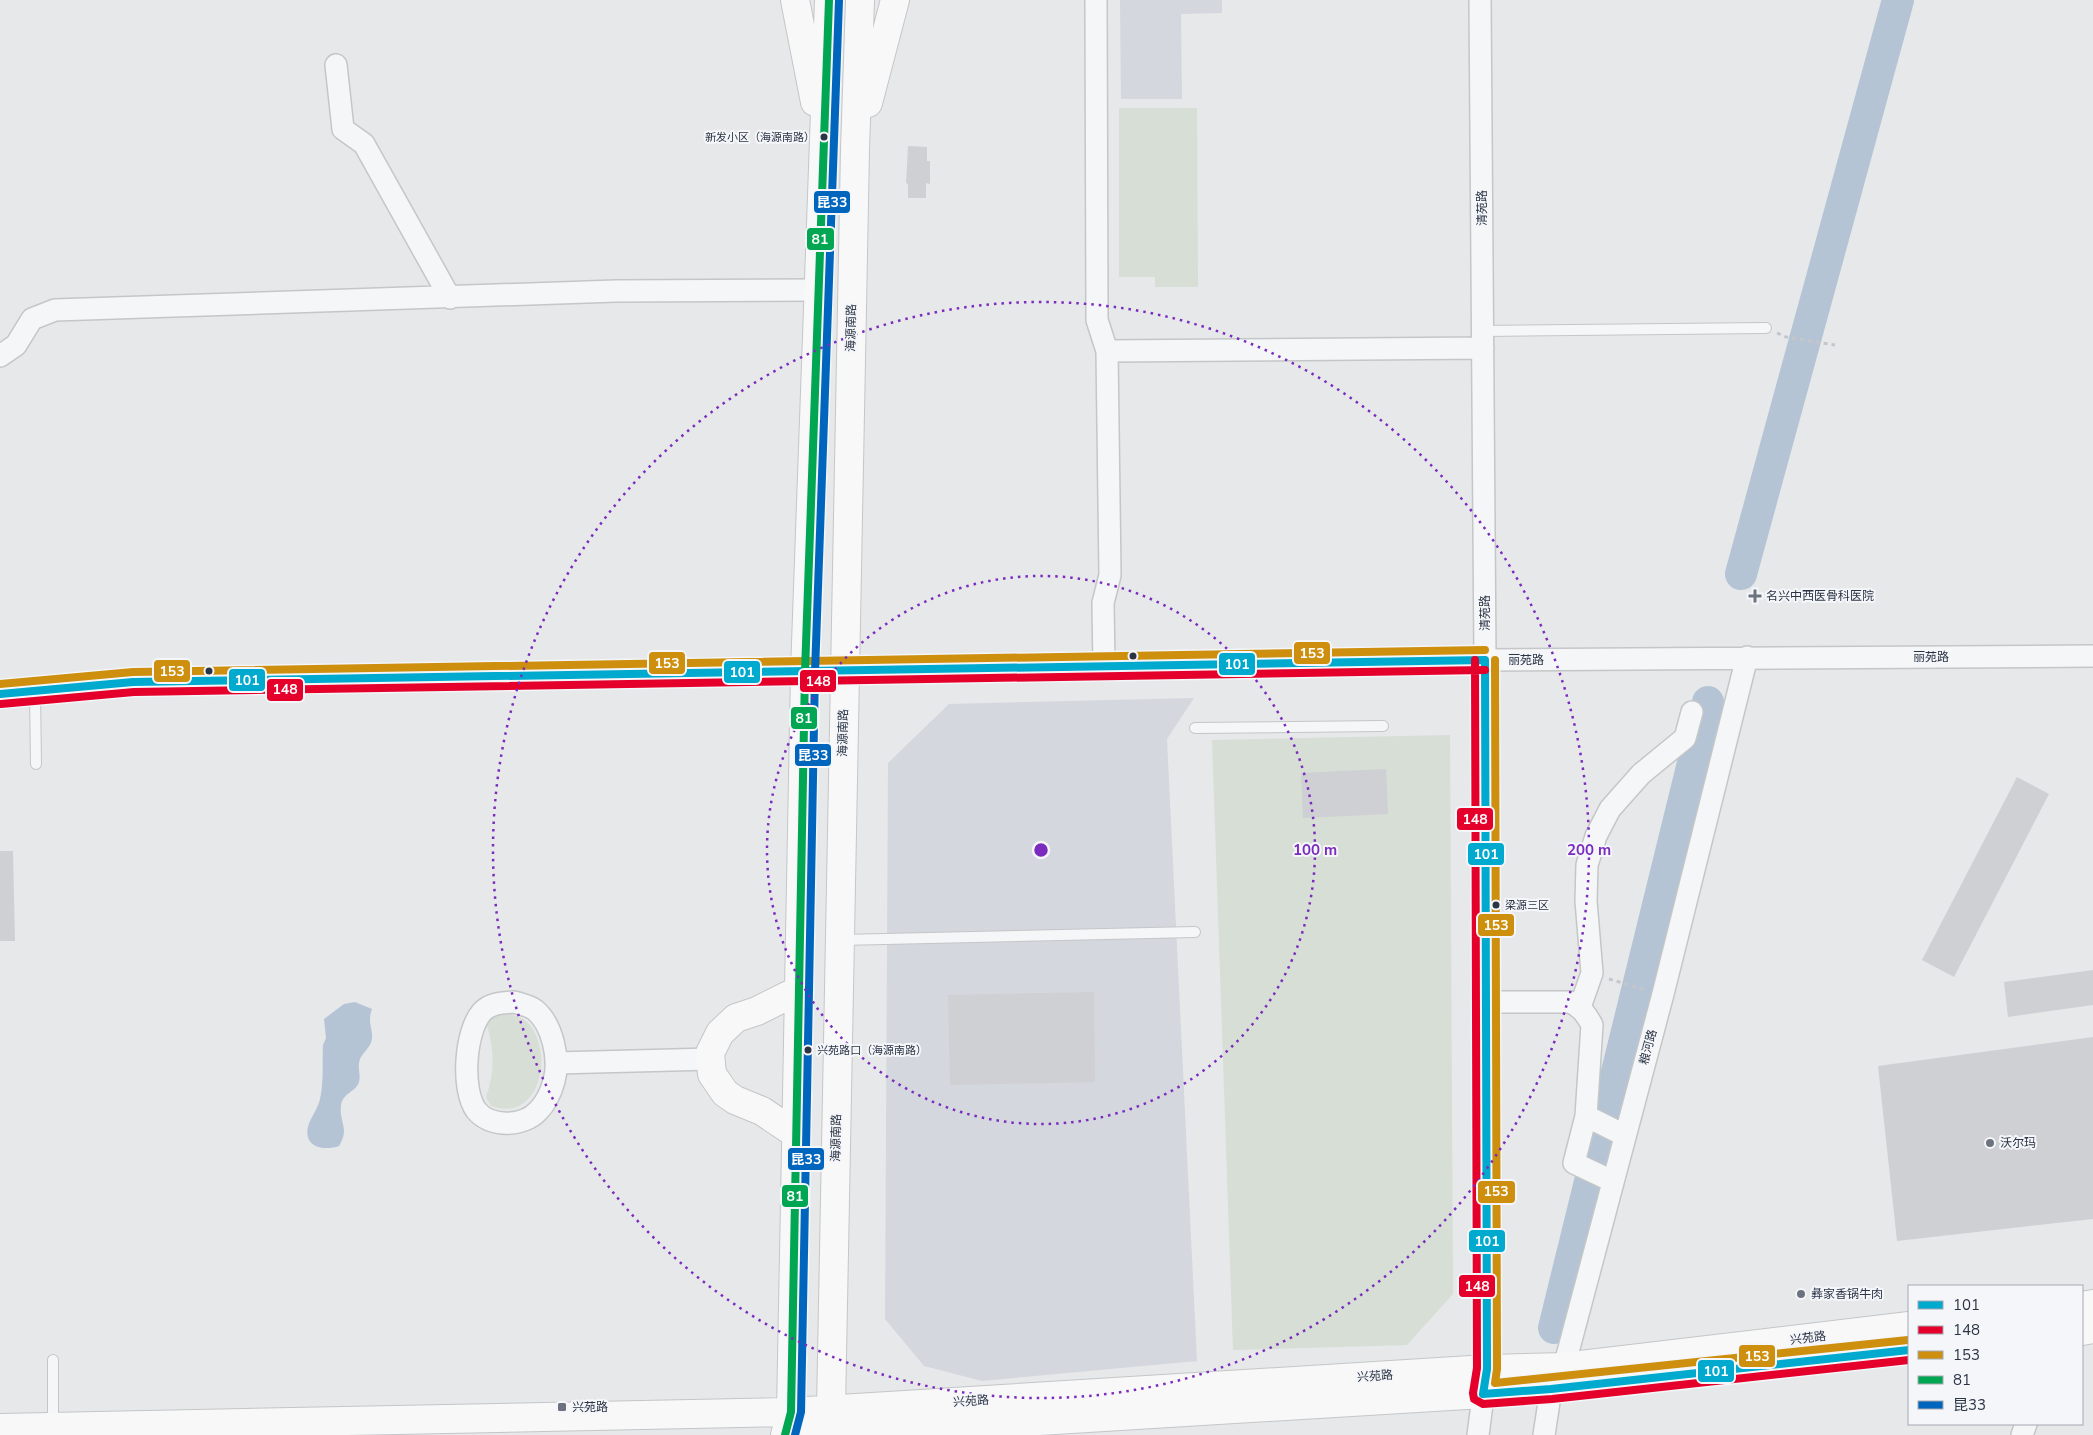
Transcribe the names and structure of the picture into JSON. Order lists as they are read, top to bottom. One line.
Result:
{"streets":{"main road":["清苑路","海源南路","丽苑路","兴苑路"],"street":["粮河路"]},"crossings":[["清苑路","丽苑路"],["清苑路","兴苑路"],["海源南路","丽苑路"],["海源南路","兴苑路"],["丽苑路","粮河路"],["粮河路","兴苑路"]],"places":{"other":["新发小区（海源南路）","梁源三区","兴苑路口（海源南路）","沃尔玛","彝家香锅牛肉"],"health":["名兴中西医骨科医院"],"transit":["兴苑路"]},"lines":["transit line 81","transit line 昆33","transit line 153","transit line 101","transit line 148"],"legend":["101","148","153","81","昆33"],"rings":["100 m","200 m"]}
